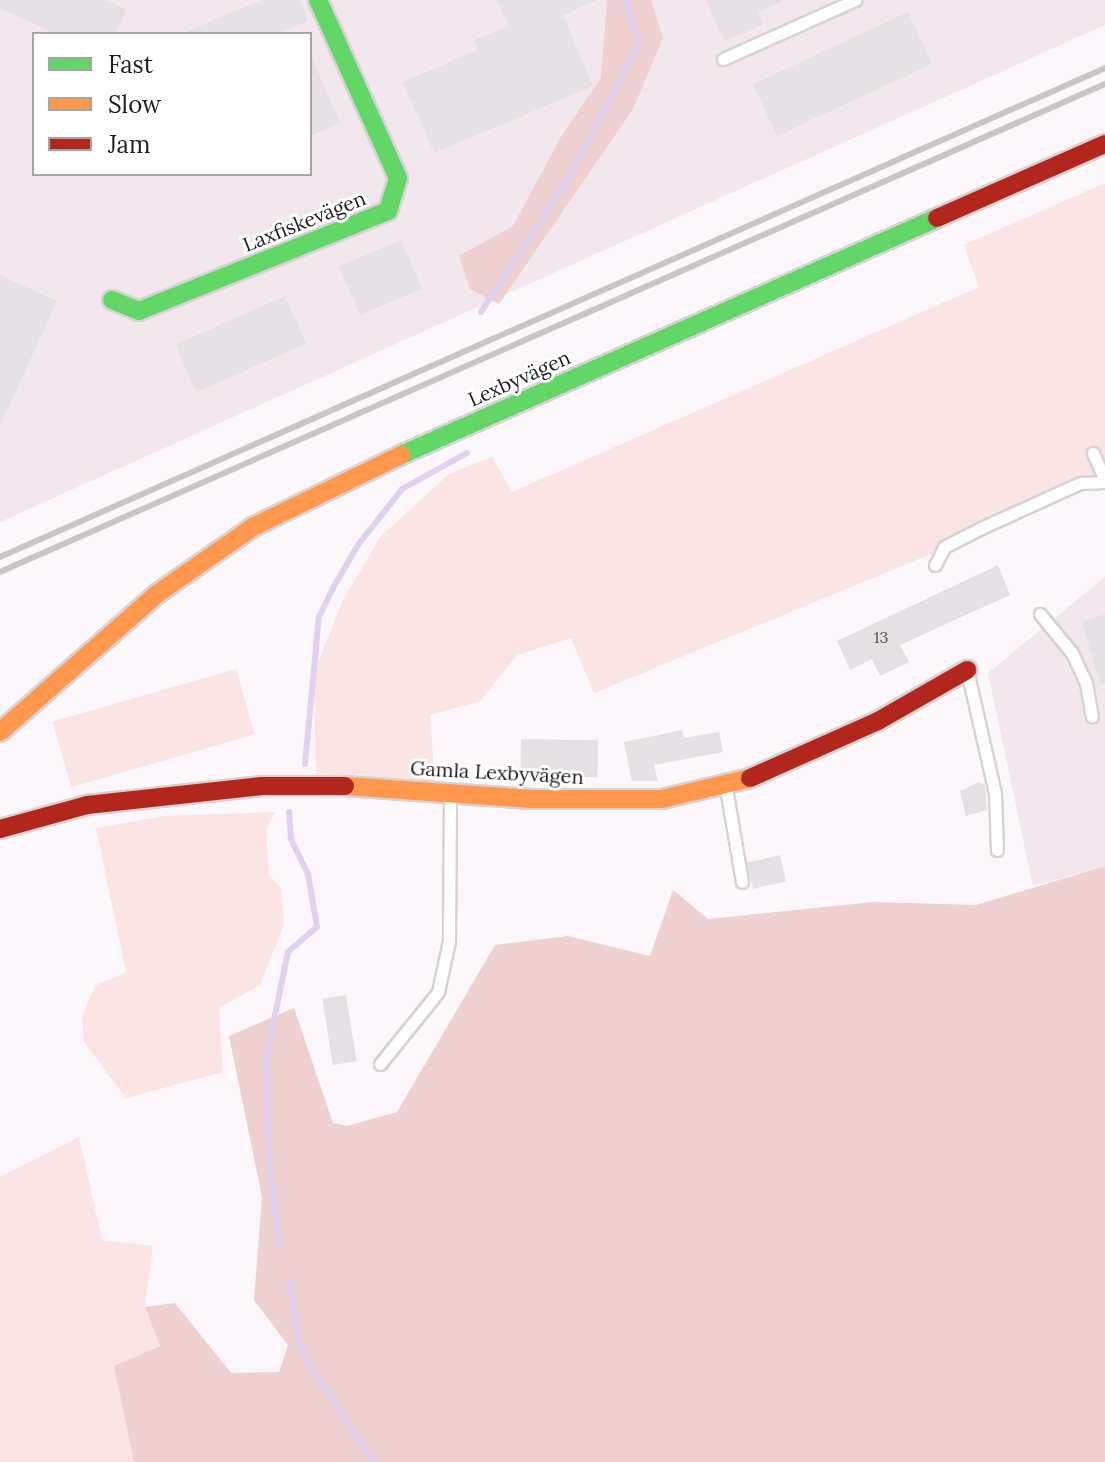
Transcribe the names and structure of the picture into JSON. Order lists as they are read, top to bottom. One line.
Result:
{"streets":{"street":["Laxfiskevägen","Lexbyvägen","Gamla Lexbyvägen"]},"house_numbers":["13"],"legend":["Fast","Slow","Jam"]}
